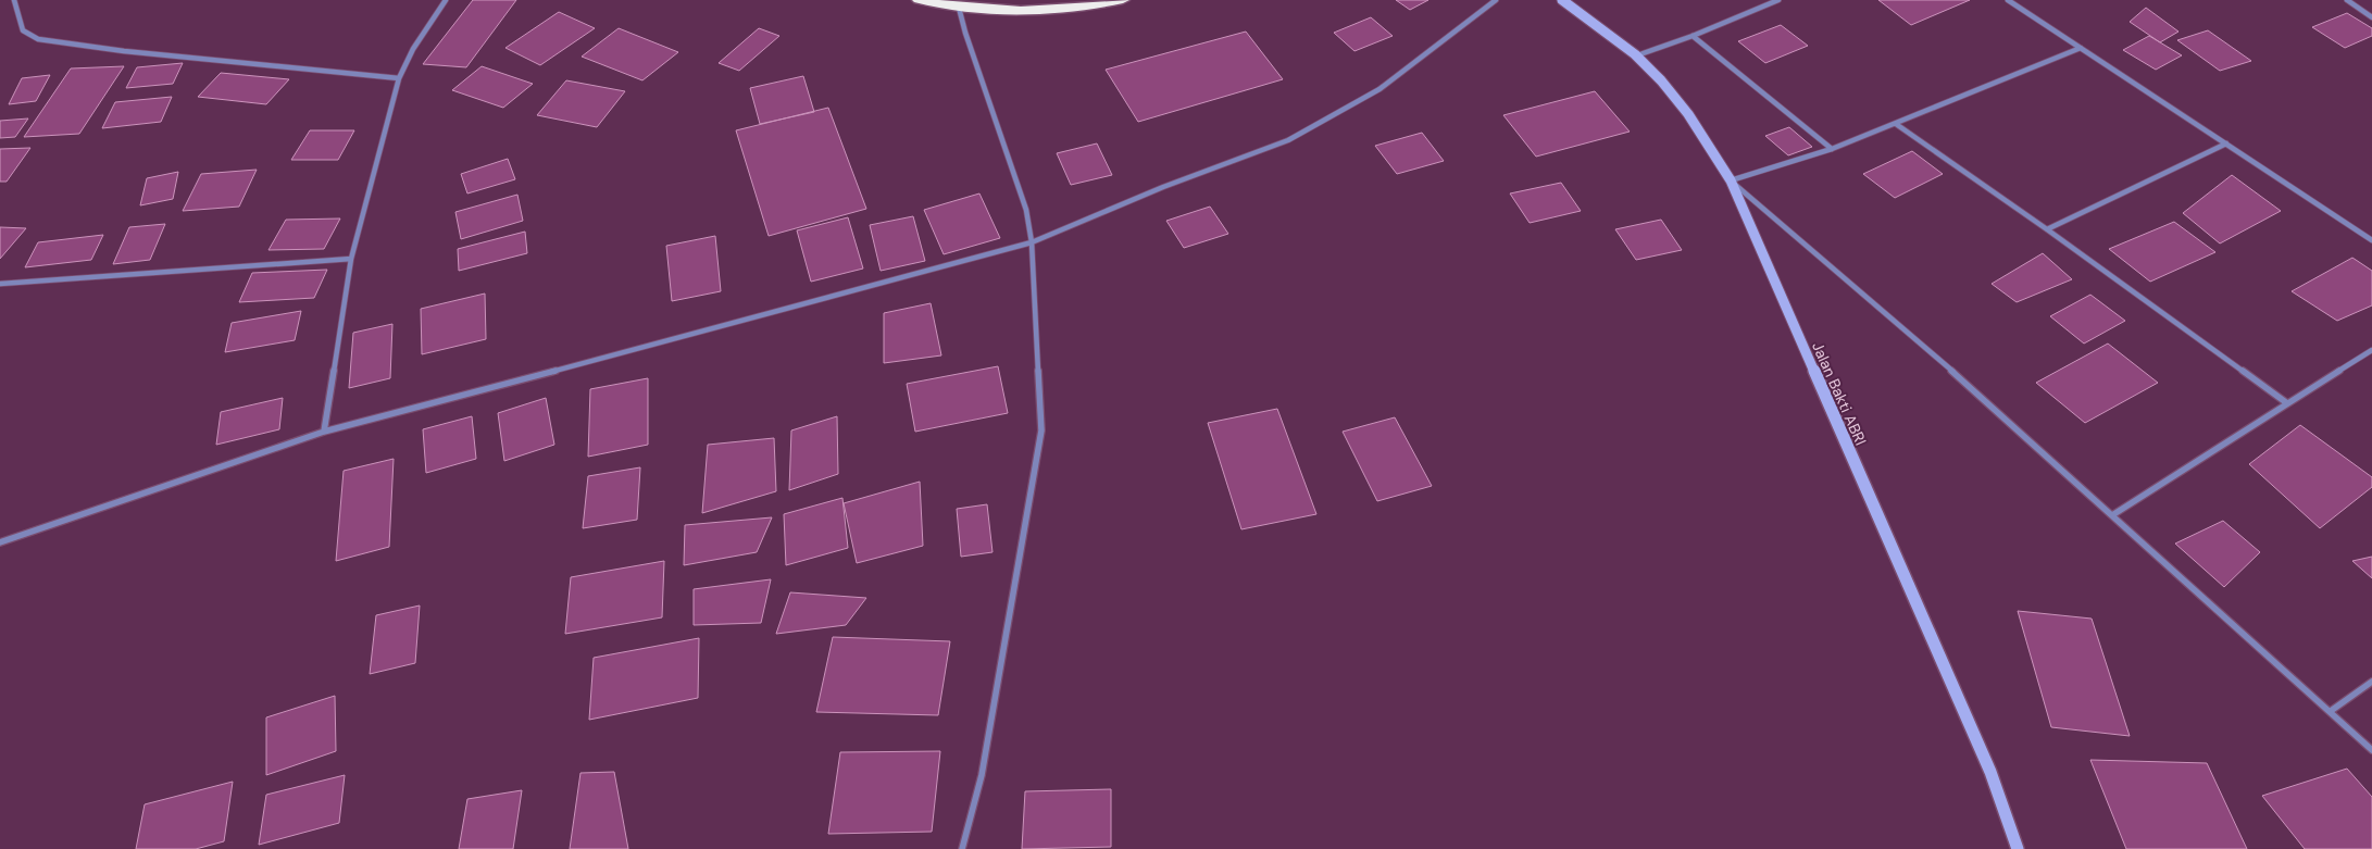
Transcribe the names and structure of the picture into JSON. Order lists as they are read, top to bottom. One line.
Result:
{"streets":{"street":["Jalan Bakti ABRI"]}}
